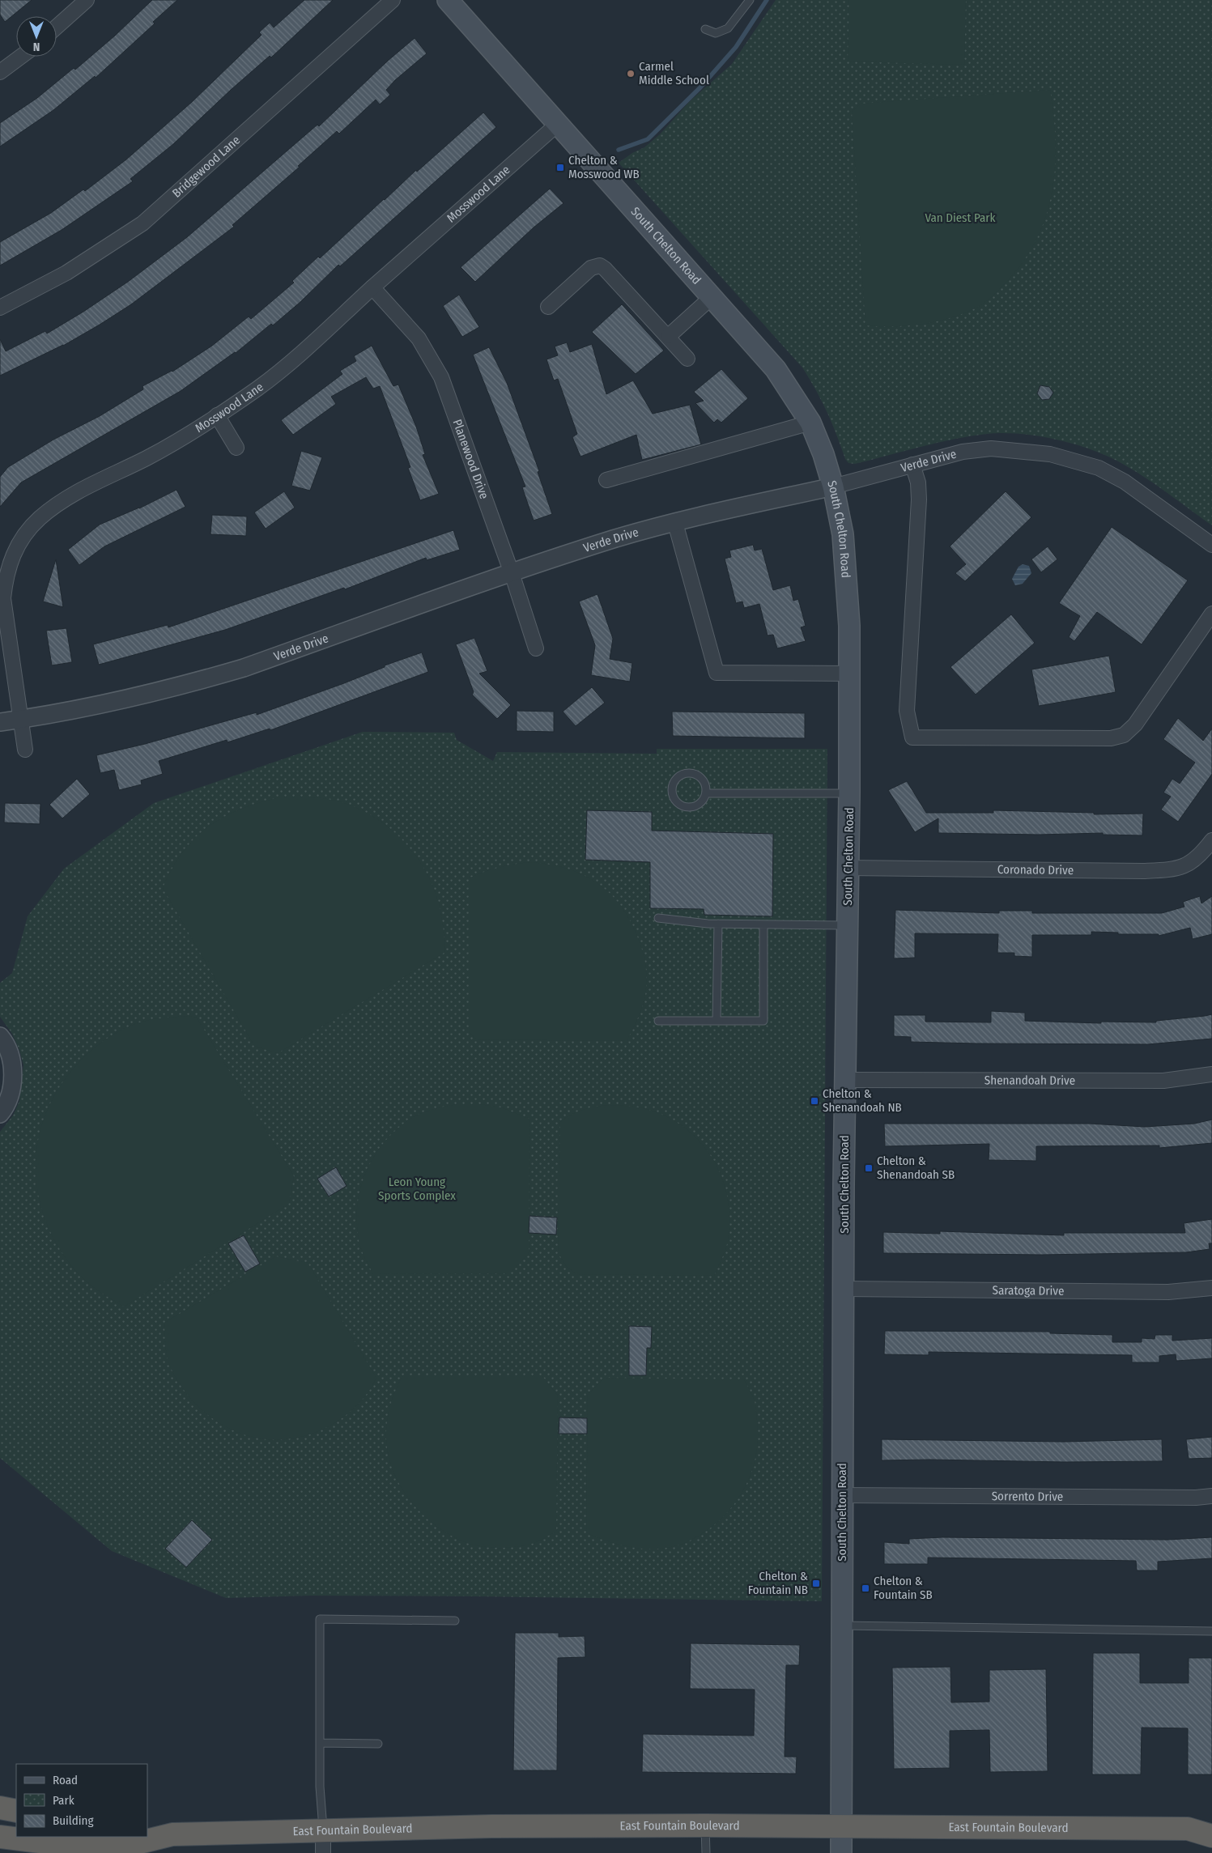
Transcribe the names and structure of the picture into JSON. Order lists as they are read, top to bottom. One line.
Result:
{"streets":{"highway":["East Fountain Boulevard"],"main road":["South Chelton Road"],"street":["Bridgewood Lane","Mosswood Lane","Planewood Drive","Verde Drive","Coronado Drive","Shenandoah Drive","Saratoga Drive","Sorrento Drive"]},"crossings":[["Mosswood Lane","South Chelton Road"],["Mosswood Lane","Planewood Drive"],["Mosswood Lane","Verde Drive"],["South Chelton Road","Verde Drive"],["South Chelton Road","Coronado Drive"],["South Chelton Road","Shenandoah Drive"],["South Chelton Road","Saratoga Drive"],["South Chelton Road","Sorrento Drive"],["South Chelton Road","East Fountain Boulevard"],["Planewood Drive","Verde Drive"]],"parks":["Van Diest Park","Leon Young Sports Complex"],"places":{"other":["Carmel Middle School"],"transit":["Chelton & Mosswood WB","Chelton & Shenandoah NB","Chelton & Shenandoah SB","Chelton & Fountain NB","Chelton & Fountain SB"]},"legend":["Road","Park","Building"],"north":"bottom"}
